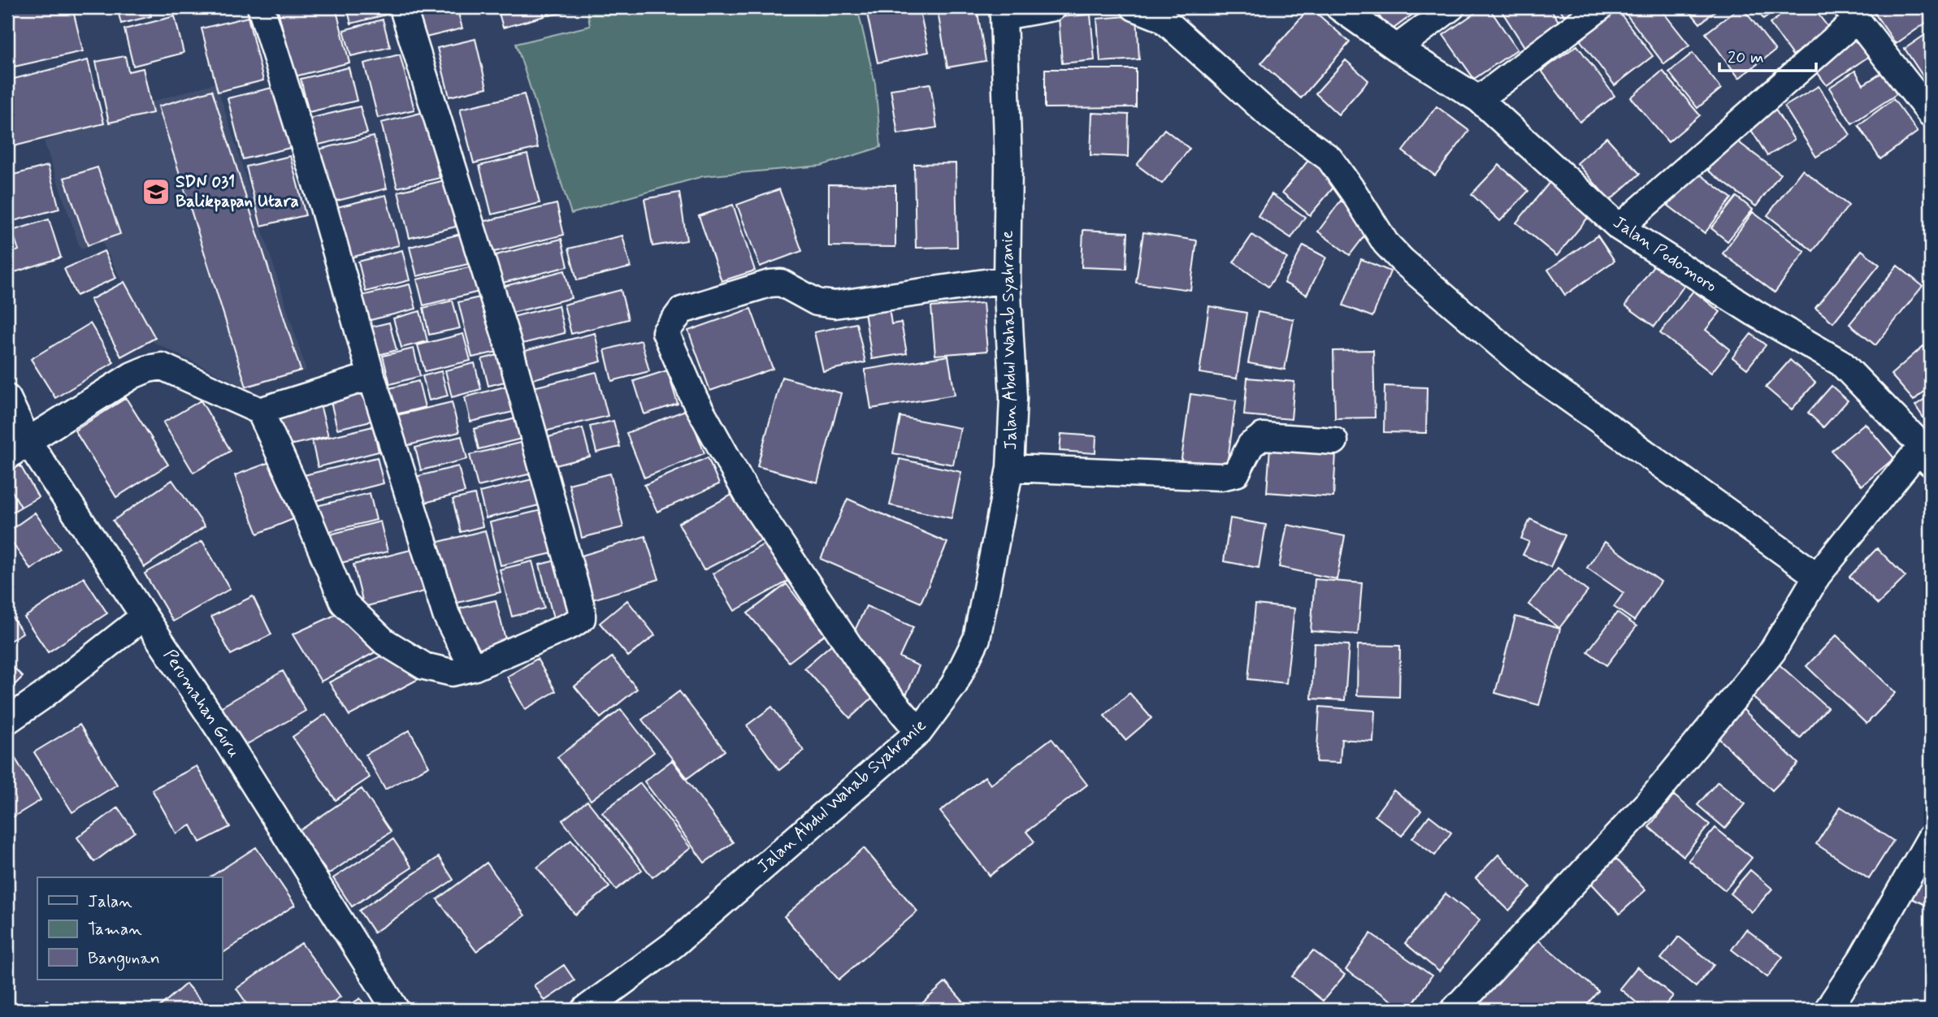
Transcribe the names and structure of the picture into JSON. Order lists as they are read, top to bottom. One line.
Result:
{"streets":{"street":["Jalan Podomoro","Jalan Abdul Wahab Syahranie","Perumahan Guru"]},"places":{"school or university":["SDN 031 Balikpapan Utara"]},"legend":["Jalan","Taman","Bangunan"],"scale_bar":"20 m"}
